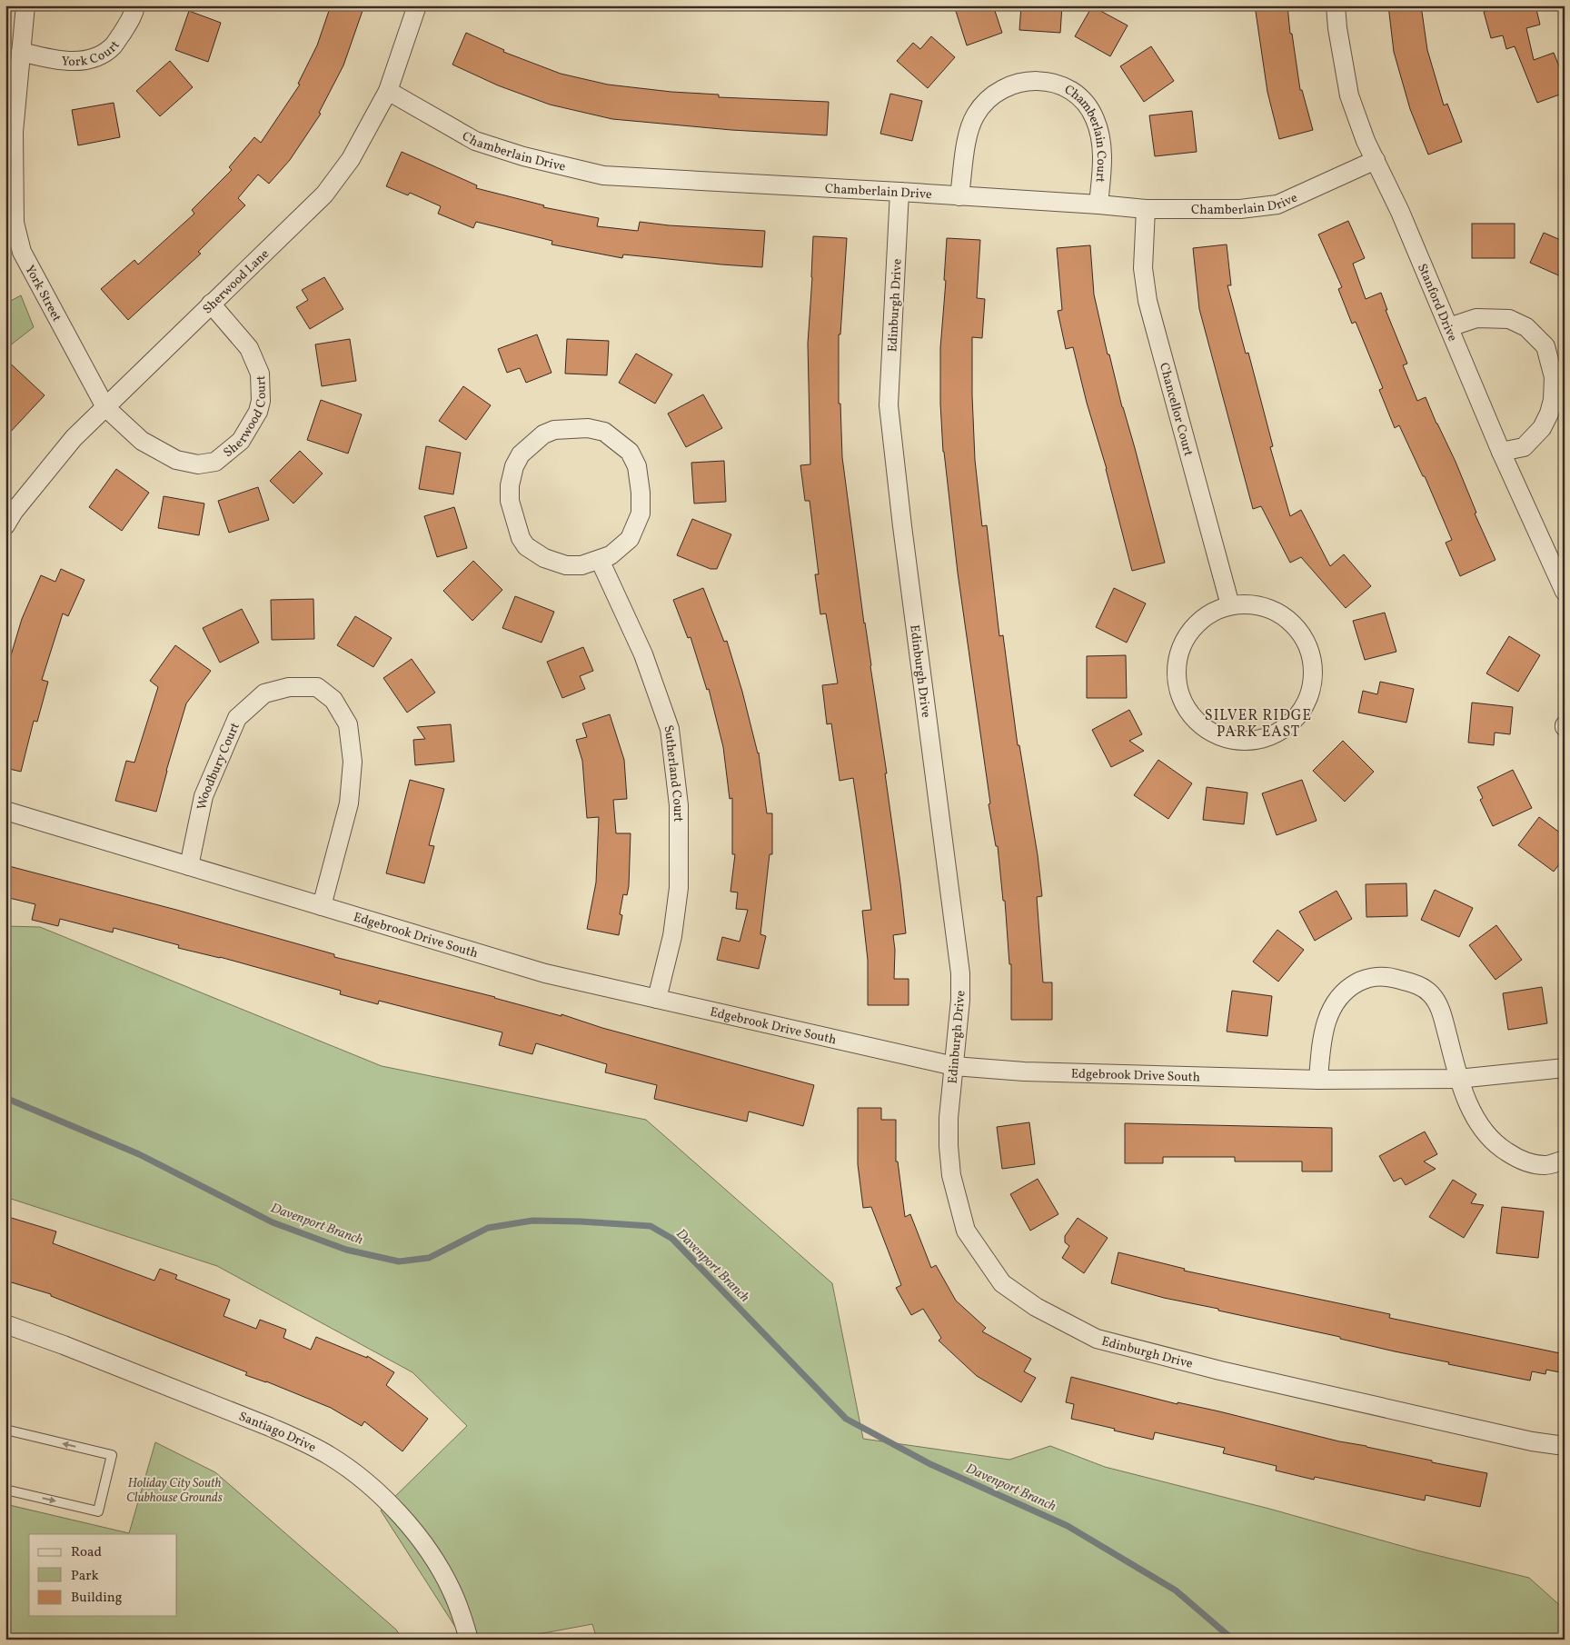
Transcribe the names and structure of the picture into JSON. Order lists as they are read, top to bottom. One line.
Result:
{"streets":{"street":["York Court","Chamberlain Court","Chamberlain Drive","Sherwood Lane","York Street","Stanford Drive","Edinburgh Drive","Chancellor Court","Sherwood Court","Woodbury Court","Sutherland Court","Edgebrook Drive South","Santiago Drive"]},"crossings":[["York Court","York Street"],["Chamberlain Court","Chamberlain Drive"],["Chamberlain Drive","Sherwood Lane"],["Chamberlain Drive","Stanford Drive"],["Chamberlain Drive","Edinburgh Drive"],["Chamberlain Drive","Chancellor Court"],["Sherwood Lane","York Street"],["Sherwood Lane","Sherwood Court"],["York Street","Sherwood Court"],["Edinburgh Drive","Edgebrook Drive South"],["Woodbury Court","Edgebrook Drive South"],["Sutherland Court","Edgebrook Drive South"]],"districts":["SILVER RIDGE PARK EAST"],"water":["Davenport Branch"],"parks":["Holiday City South Clubhouse Grounds"],"legend":["Road","Park","Building"]}
